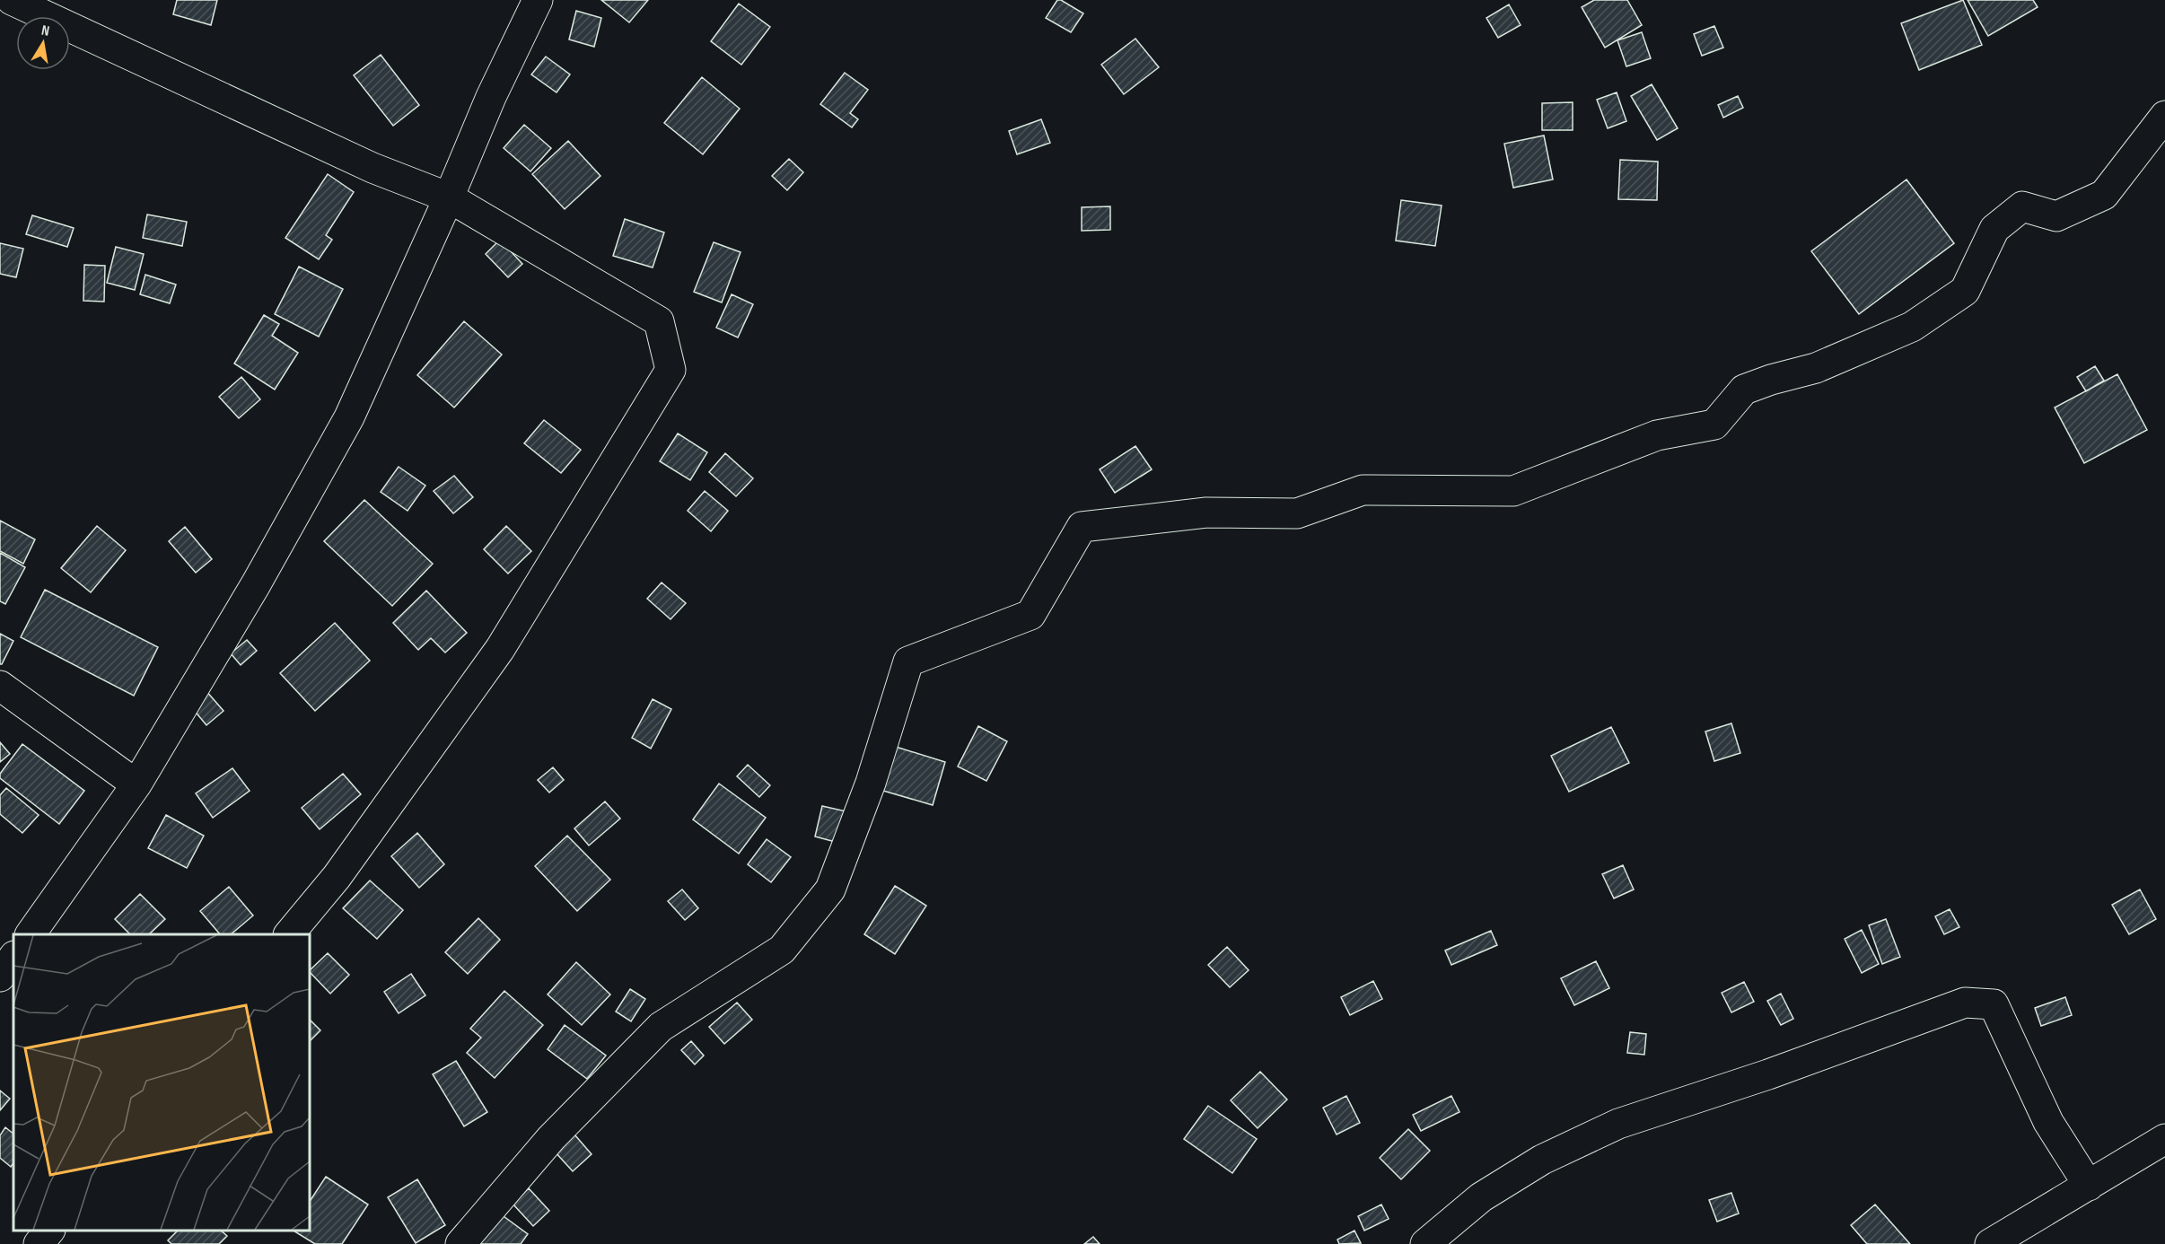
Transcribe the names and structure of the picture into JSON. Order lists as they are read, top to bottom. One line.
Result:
{"north":"top"}
